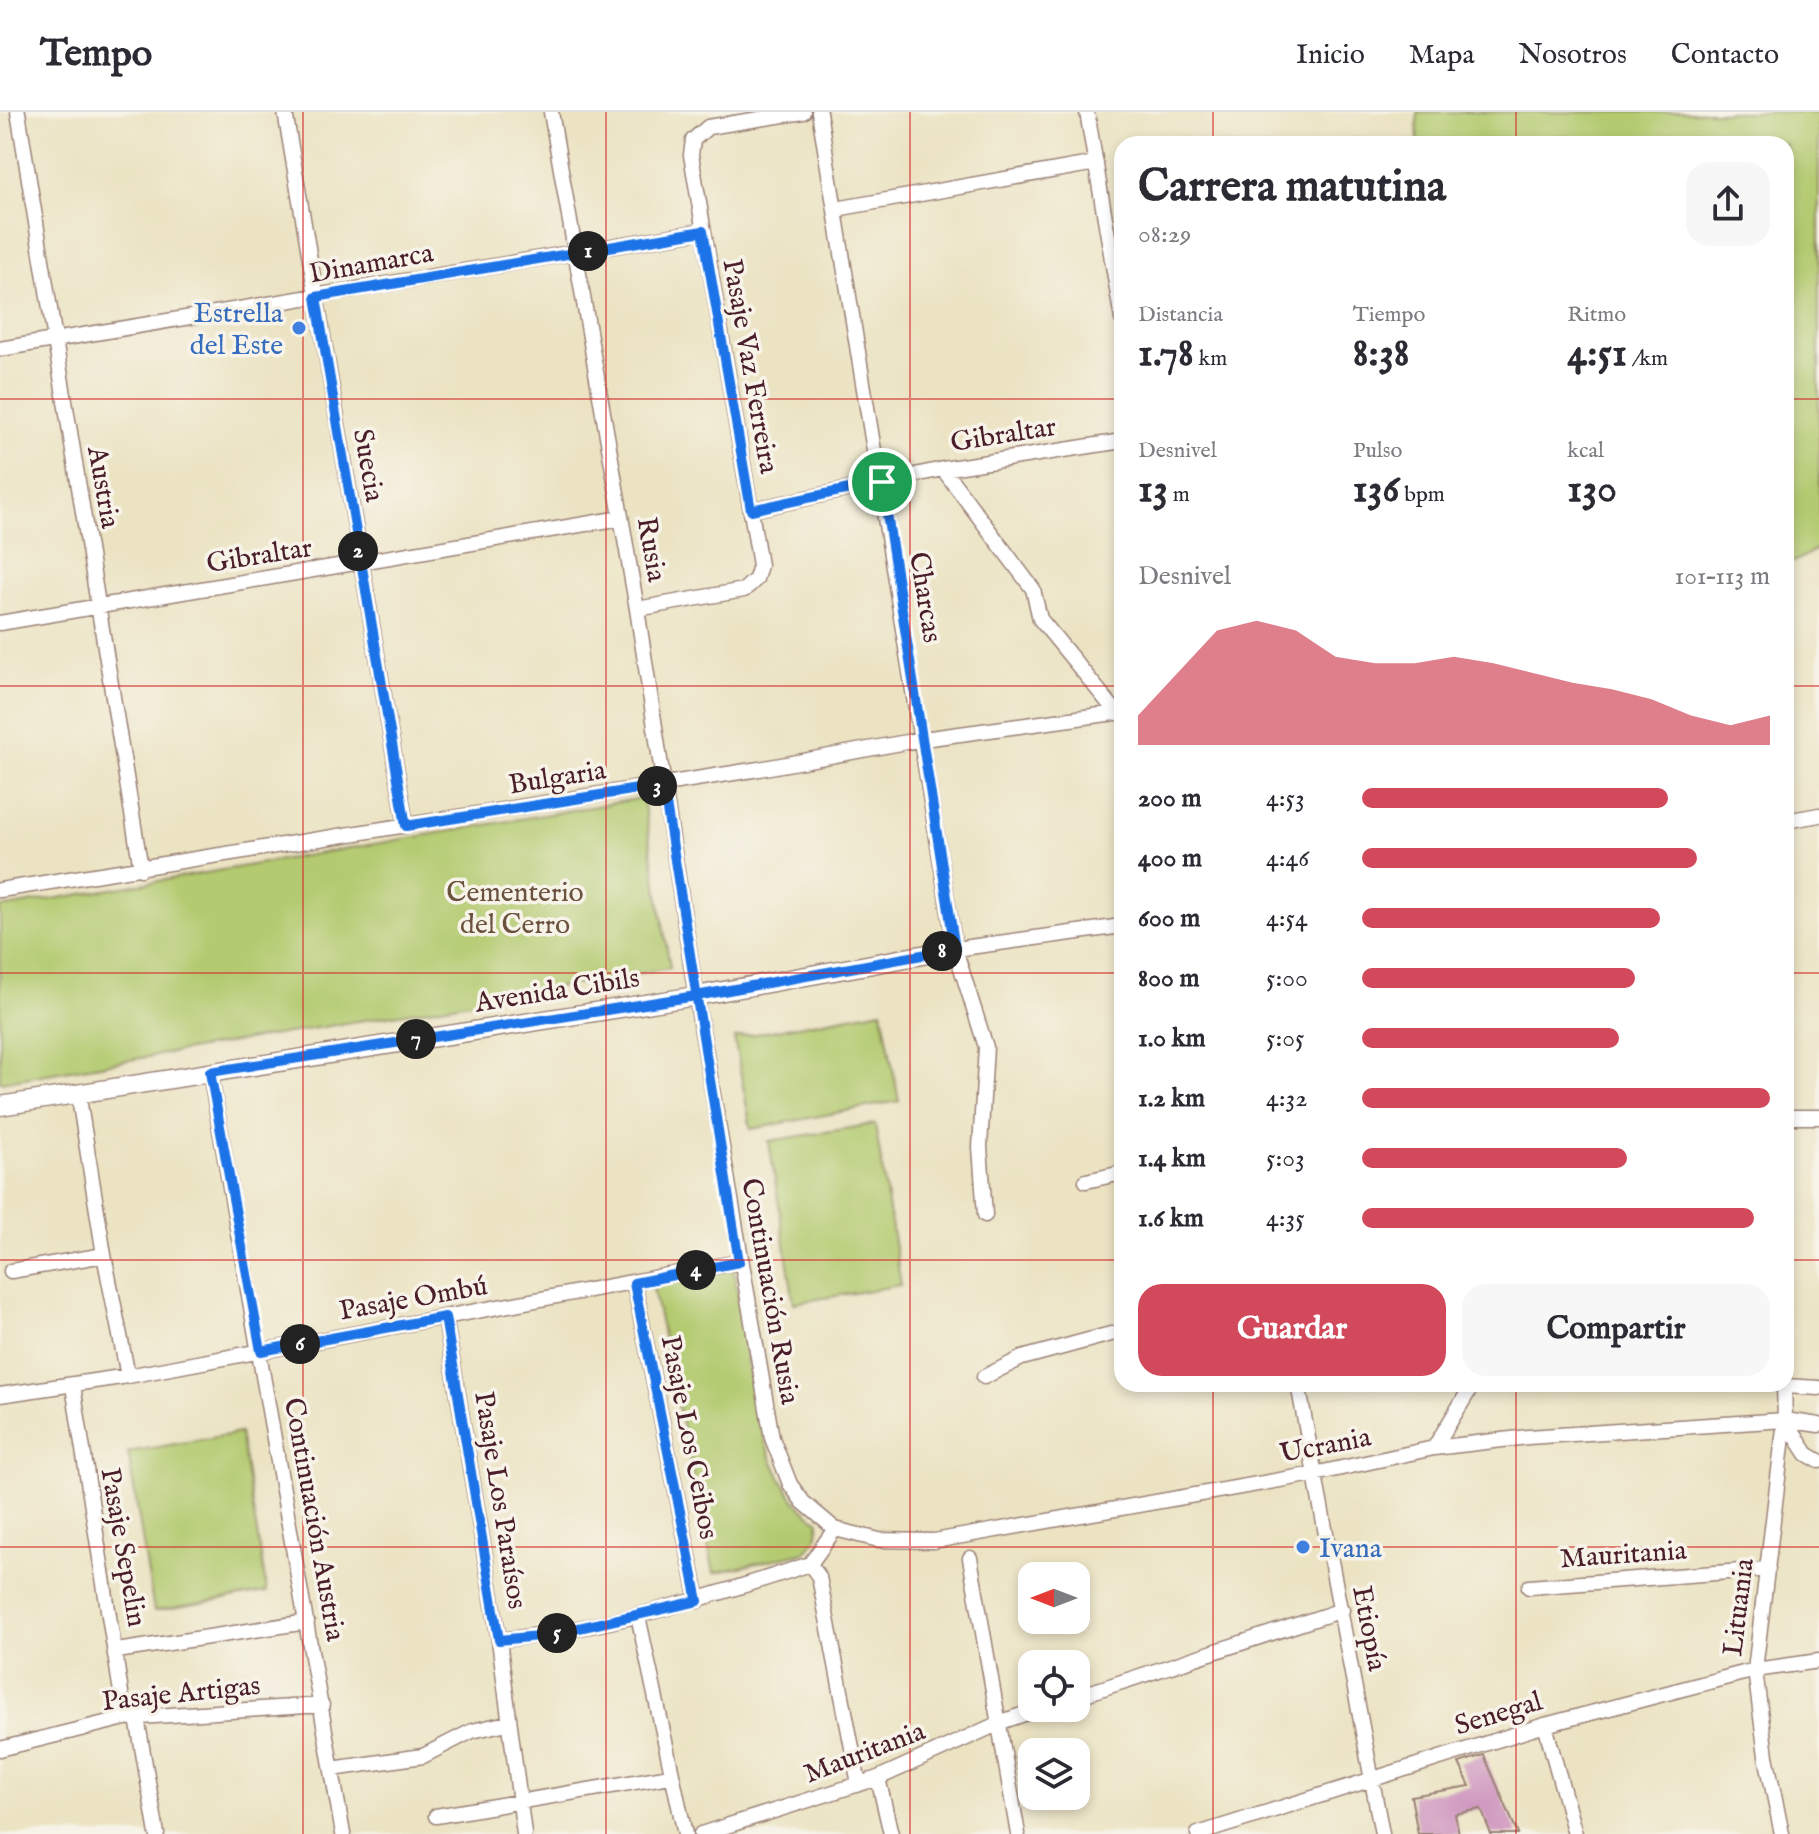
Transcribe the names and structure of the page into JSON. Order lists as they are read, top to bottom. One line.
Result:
{"streets":{"street":["Dinamarca","Pasaje Vaz Ferreira","Gibraltar","Suecia","Austria","Rusia","Charcas","Bulgaria","Avenida Cibils","Continuación Rusia","Pasaje Ombú","Pasaje Los Ceibos","Ucrania","Pasaje Los Paraísos","Continuación Austria","Pasaje Sepelin","Mauritania","Lituania","Etiopía","Pasaje Artigas","Senegal"]},"crossings":[["Dinamarca","Pasaje Vaz Ferreira"],["Dinamarca","Suecia"],["Dinamarca","Austria"],["Dinamarca","Rusia"],["Pasaje Vaz Ferreira","Gibraltar"],["Pasaje Vaz Ferreira","Rusia"],["Gibraltar","Suecia"],["Gibraltar","Austria"],["Gibraltar","Rusia"],["Gibraltar","Charcas"],["Suecia","Bulgaria"],["Austria","Bulgaria"],["Rusia","Bulgaria"],["Rusia","Avenida Cibils"],["Rusia","Continuación Rusia"],["Charcas","Bulgaria"],["Charcas","Avenida Cibils"],["Avenida Cibils","Continuación Rusia"],["Avenida Cibils","Continuación Austria"],["Continuación Rusia","Pasaje Ombú"],["Continuación Rusia","Ucrania"],["Pasaje Ombú","Pasaje Los Ceibos"],["Pasaje Ombú","Pasaje Los Paraísos"],["Pasaje Ombú","Continuación Austria"],["Pasaje Ombú","Pasaje Sepelin"],["Ucrania","Lituania"],["Ucrania","Etiopía"],["Continuación Austria","Pasaje Artigas"],["Pasaje Sepelin","Pasaje Artigas"],["Mauritania","Lituania"],["Lituania","Senegal"],["Etiopía","Senegal"]],"parks":["Cementerio del Cerro"],"places":["Estrella del Este","Ivana"],"north":"left","page":{"header":"Tempo","nav":["Inicio","Mapa","Nosotros","Contacto"],"heading":["Carrera matutina","08:29"],"pins":["1","2","3","8","7","4","6","5"],"stats":[["Distancia","1.78 km"],["Tiempo","8:38"],["Ritmo","4:51 /km"],["Desnivel","13 m"],["Pulso","136 bpm"],["kcal","130"]],"chart":["Desnivel","101–113 m"],"list":[{"name":"200 m","note":"4:53"},{"name":"400 m","note":"4:46"},{"name":"600 m","note":"4:54"},{"name":"800 m","note":"5:00"},{"name":"1.0 km","note":"5:05"},{"name":"1.2 km","note":"4:32"},{"name":"1.4 km","note":"5:03"},{"name":"1.6 km","note":"4:35"}],"buttons":["Guardar","Compartir"]}}
